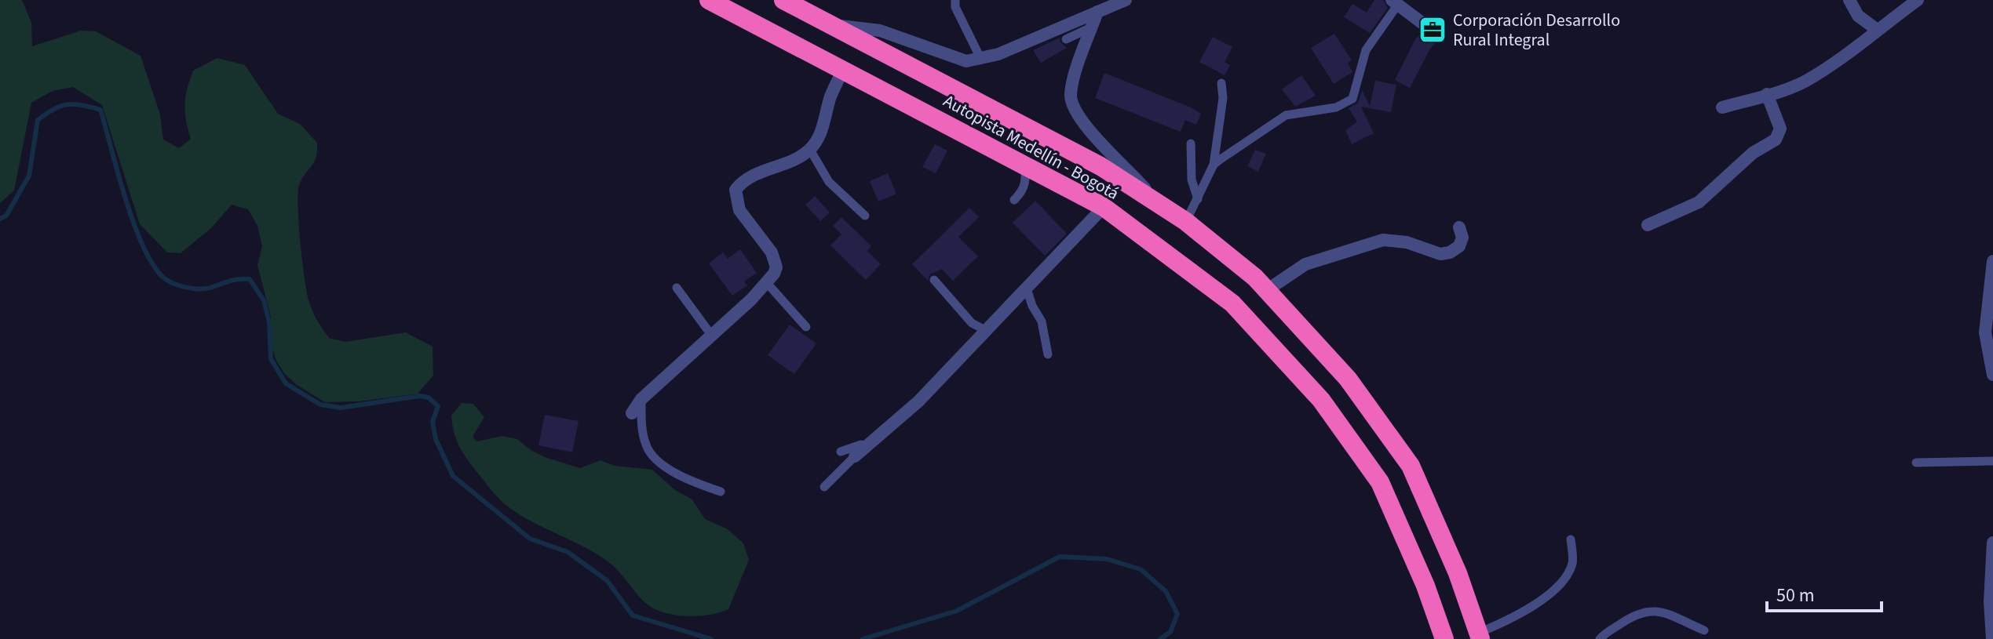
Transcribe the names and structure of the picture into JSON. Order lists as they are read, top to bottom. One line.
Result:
{"streets":{"highway":["Autopista Medellín - Bogotá"]},"places":{"office":["Corporación Desarrollo Rural Integral"]},"scale_bar":"50 m"}
